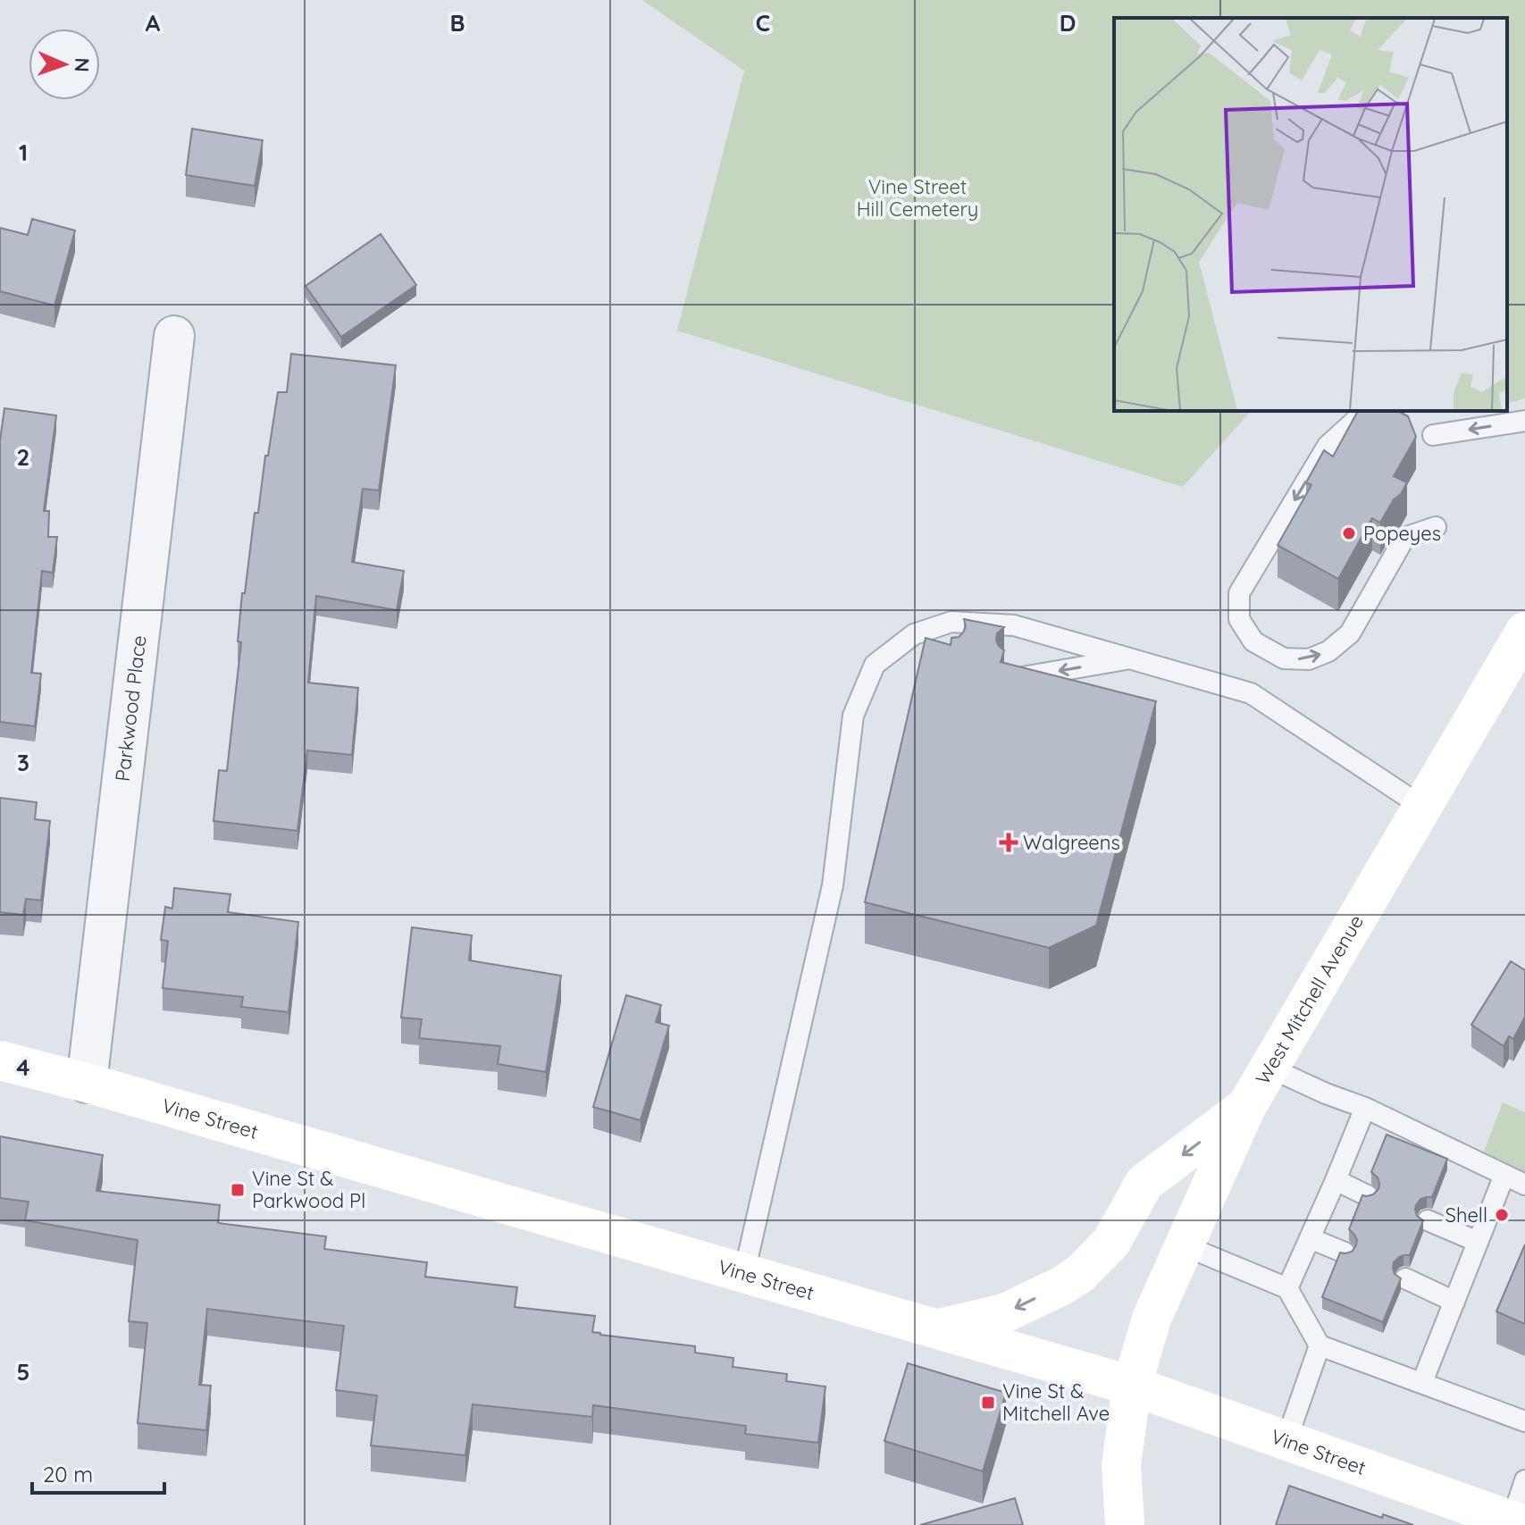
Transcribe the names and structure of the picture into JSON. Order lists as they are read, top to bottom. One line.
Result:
{"streets":{"main road":["West Mitchell Avenue","Vine Street"],"street":["Parkwood Place"]},"crossings":[["Parkwood Place","Vine Street"],["West Mitchell Avenue","Vine Street"]],"parks":["Vine Street Hill Cemetery"],"places":{"other":["Popeyes","Shell"],"health":["Walgreens"],"transit":["Vine St & Parkwood Pl","Vine St & Mitchell Ave"]},"scale_bar":"20 m","north":"right","grid":{"columns":["A","B","C","D"],"rows":["1","2","3","4","5"]}}
